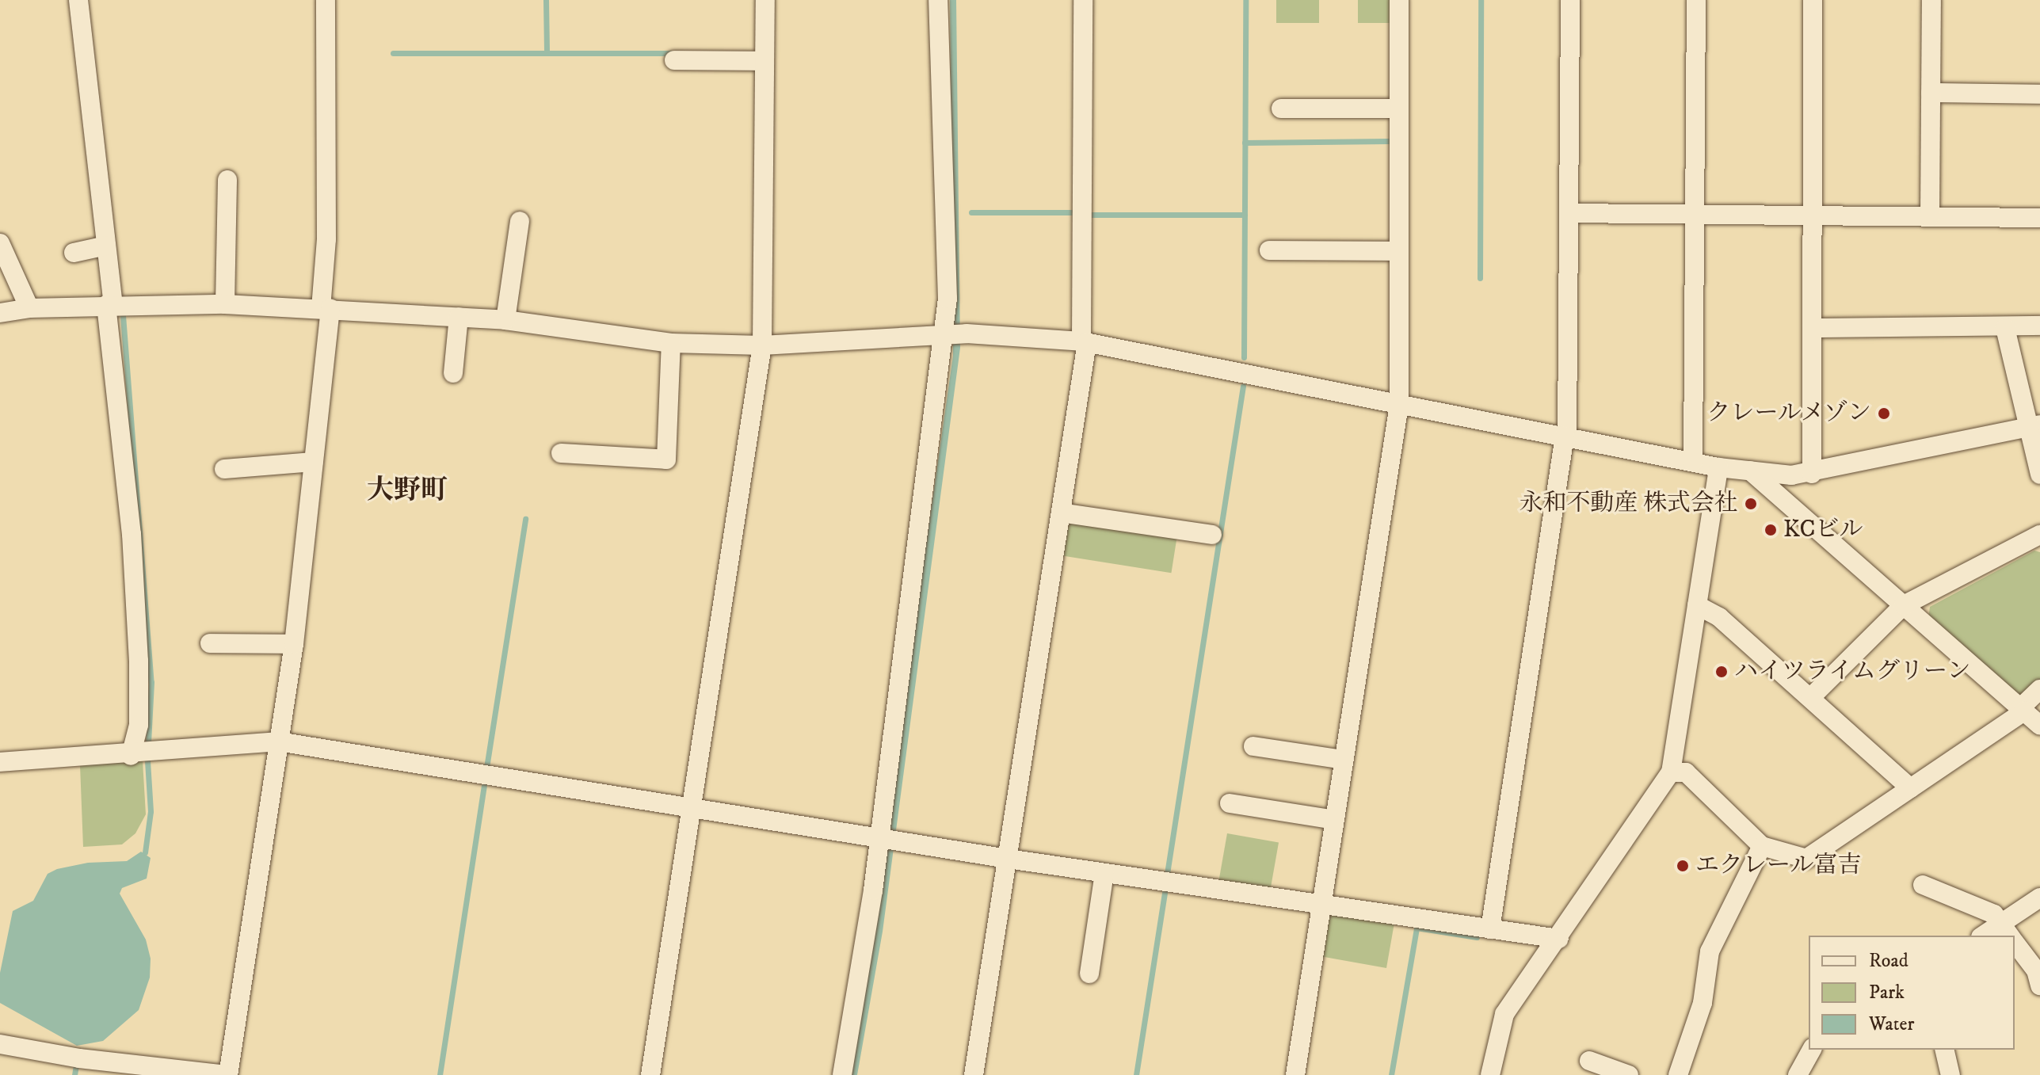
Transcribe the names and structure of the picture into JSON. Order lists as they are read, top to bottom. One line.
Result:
{"districts":["大野町"],"places":["クレールメゾン","永和不動産 株式会社","KCビル","ハイツライムグリーン","エクレール富吉"],"legend":["Road","Park","Water"]}
